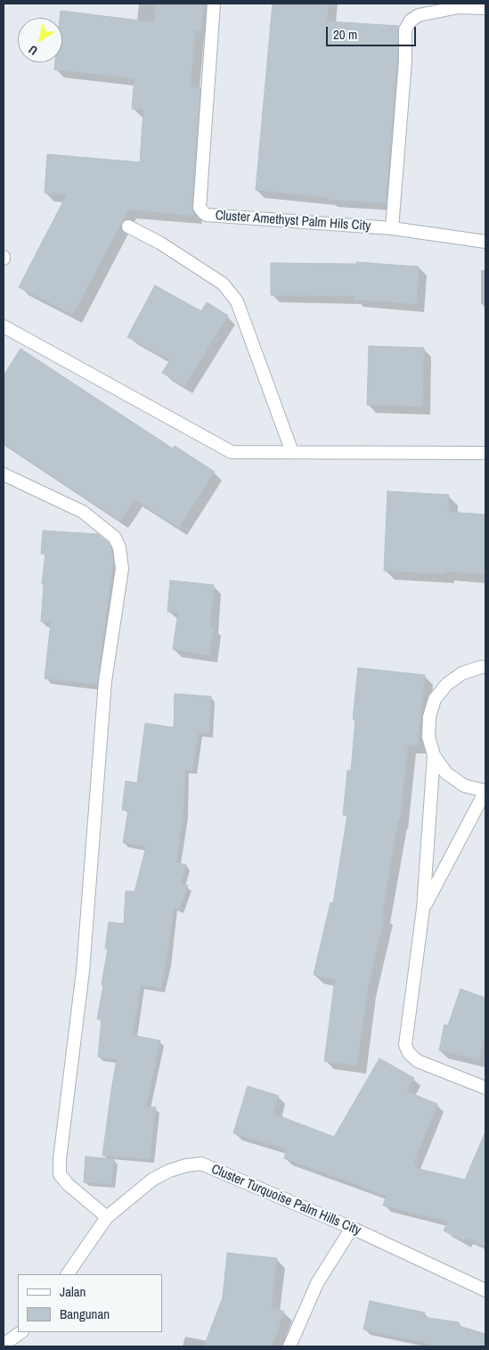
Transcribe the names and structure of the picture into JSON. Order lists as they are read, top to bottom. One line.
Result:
{"streets":{"street":["Cluster Amethyst Palm Hils City","Cluster Turquoise Palm Hills City"]},"legend":["Jalan","Bangunan"],"scale_bar":"20 m","north":"bottom left"}
